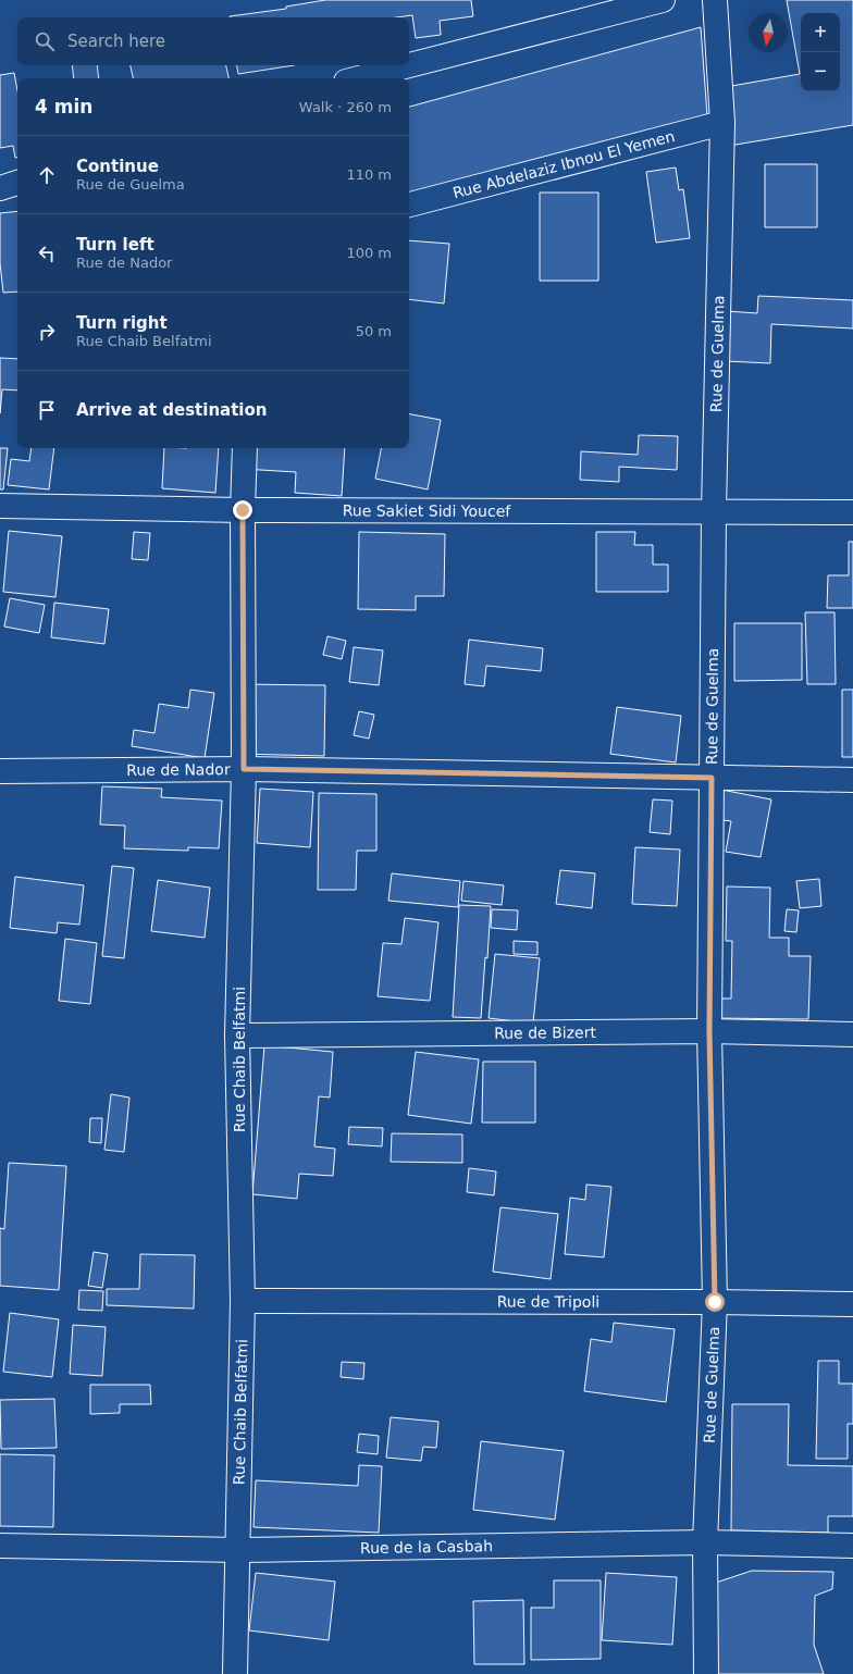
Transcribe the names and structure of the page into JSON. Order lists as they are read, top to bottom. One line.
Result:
{"streets":{"street":["Rue Abdelaziz Ibnou El Yemen","Rue de Guelma","Rue Sakiet Sidi Youcef","Rue de Nador","Rue de Bizert","Rue Chaib Belfatmi","Rue de Tripoli","Rue de la Casbah"]},"crossings":[["Rue Abdelaziz Ibnou El Yemen","Rue de Guelma"],["Rue de Guelma","Rue Sakiet Sidi Youcef"],["Rue de Guelma","Rue de Nador"],["Rue de Guelma","Rue de Bizert"],["Rue de Guelma","Rue de Tripoli"],["Rue de Guelma","Rue de la Casbah"],["Rue Sakiet Sidi Youcef","Rue Chaib Belfatmi"],["Rue de Nador","Rue Chaib Belfatmi"],["Rue de Bizert","Rue Chaib Belfatmi"],["Rue Chaib Belfatmi","Rue de Tripoli"],["Rue Chaib Belfatmi","Rue de la Casbah"]],"north":"bottom","page":{"map_buttons":["+","−"],"search":"Search here","heading":["4 min","Walk · 260 m"],"list":[["Continue","Rue de Guelma","110 m"],["Turn left","Rue de Nador","100 m"],["Turn right","Rue Chaib Belfatmi","50 m"],"Arrive at destination"]}}
